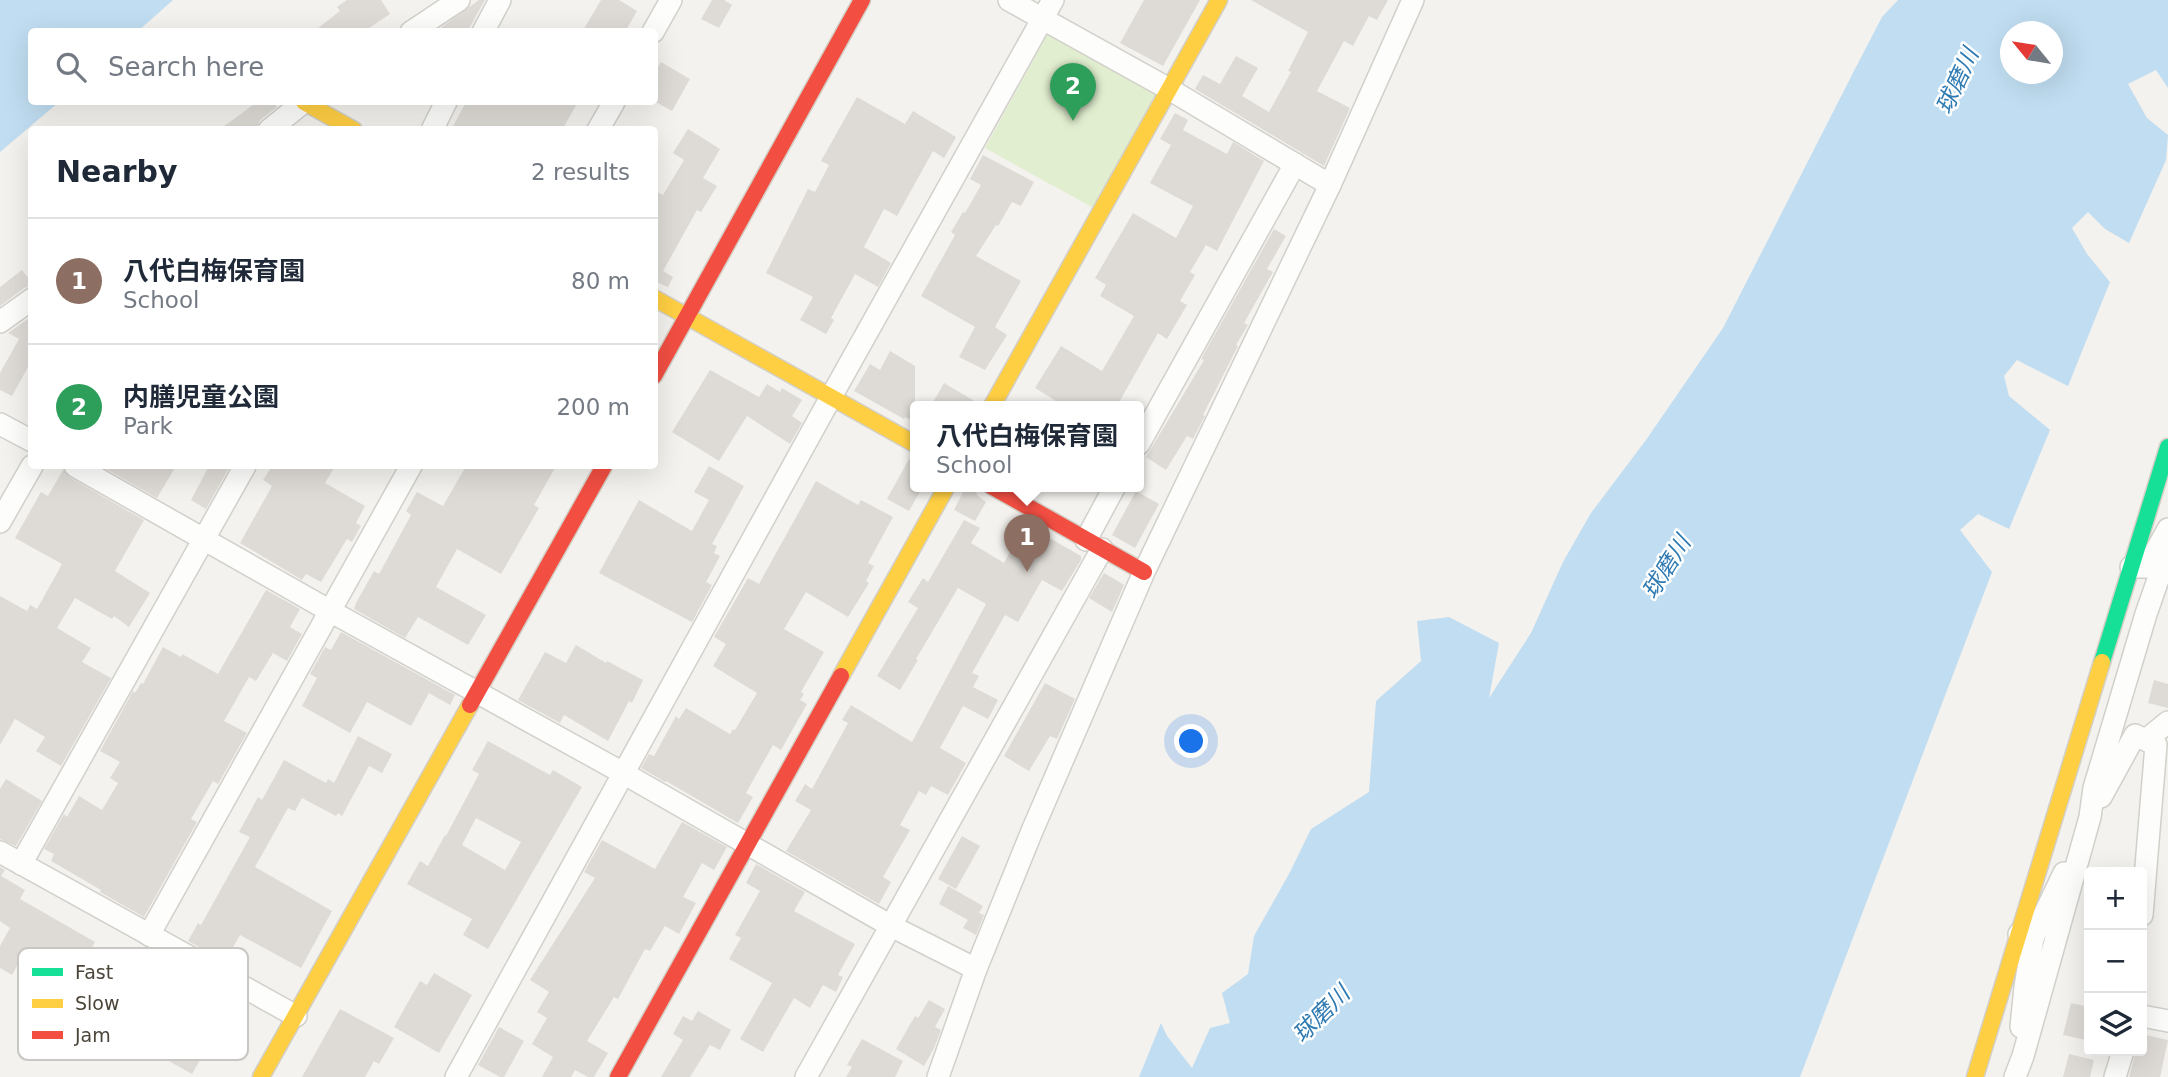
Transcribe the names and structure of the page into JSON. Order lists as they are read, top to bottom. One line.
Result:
{"water":["球磨川"],"legend":["Fast","Slow","Jam"],"north":"top left","page":{"search":"Search here","pins":["2","1"],"heading":["Nearby","2 results"],"list":[{"mark":"1","name":"八代白梅保育園","note":"School","value":"80 m"},{"mark":"2","name":"内膳児童公園","note":"Park","value":"200 m"}],"popup":["八代白梅保育園","School"],"map_buttons":["+","−"]}}
